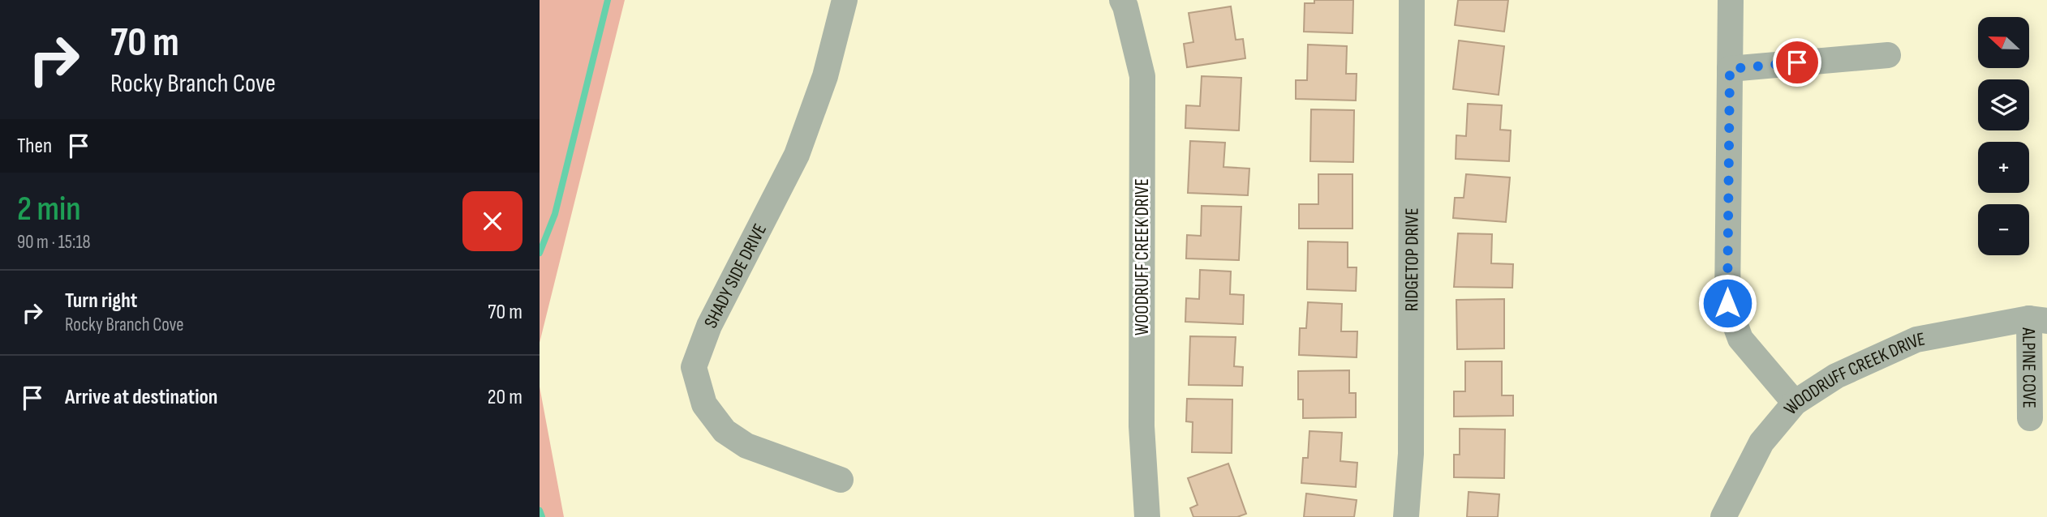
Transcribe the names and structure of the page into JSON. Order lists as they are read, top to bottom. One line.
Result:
{"streets":{"street":["WOODRUFF CREEK DRIVE","RIDGETOP DRIVE","SHADY SIDE DRIVE","ALPINE COVE"]},"crossings":[["WOODRUFF CREEK DRIVE","ALPINE COVE"]],"north":"left","page":{"turn":["70 m","Rocky Branch Cove"],"map_buttons":["+","−"],"then":"Then","heading":["2 min","90 m · 15:18"],"list":[{"name":"Turn right","note":"Rocky Branch Cove","value":"70 m"},{"name":"Arrive at destination","value":"20 m"}]}}
